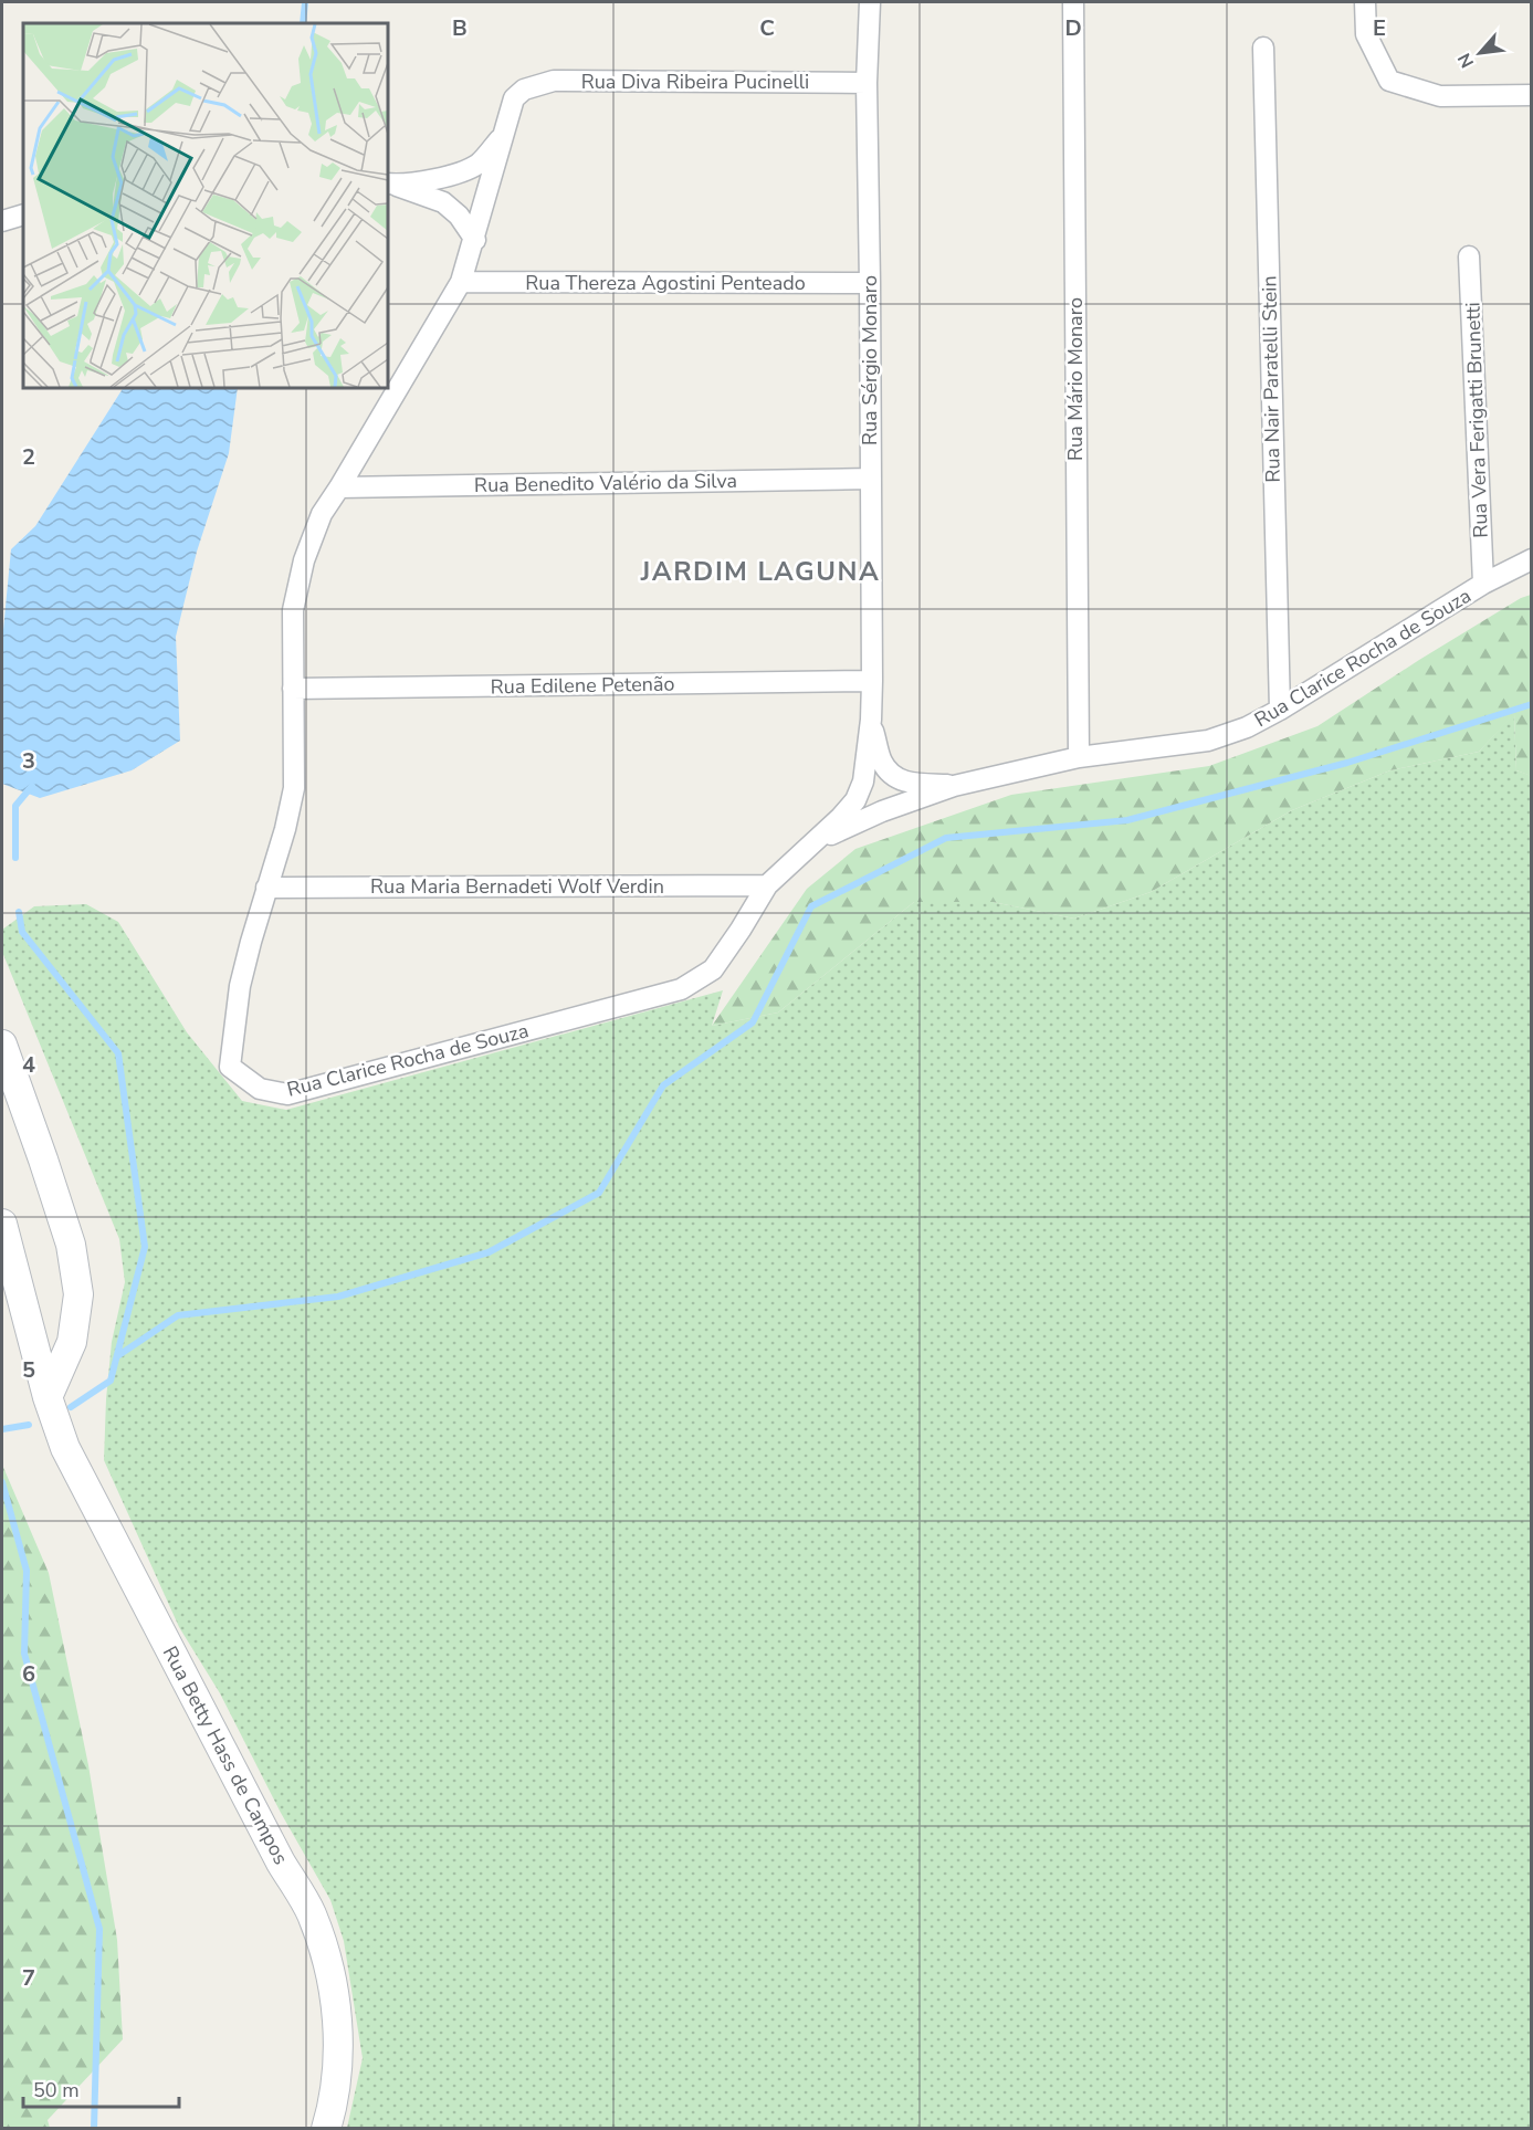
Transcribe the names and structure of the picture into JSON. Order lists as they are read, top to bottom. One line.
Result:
{"streets":{"street":["Rua Diva Ribeira Pucinelli","Rua Thereza Agostini Penteado","Rua Sérgio Monaro","Rua Mário Monaro","Rua Nair Paratelli Stein","Rua Vera Ferigatti Brunetti","Rua Benedito Valério da Silva","Rua Clarice Rocha de Souza","Rua Edilene Petenão","Rua Maria Bernadeti Wolf Verdin","Rua Betty Hass de Campos"]},"crossings":[["Rua Diva Ribeira Pucinelli","Rua Sérgio Monaro"],["Rua Diva Ribeira Pucinelli","Rua Clarice Rocha de Souza"],["Rua Thereza Agostini Penteado","Rua Sérgio Monaro"],["Rua Thereza Agostini Penteado","Rua Clarice Rocha de Souza"],["Rua Sérgio Monaro","Rua Benedito Valério da Silva"],["Rua Sérgio Monaro","Rua Clarice Rocha de Souza"],["Rua Sérgio Monaro","Rua Edilene Petenão"],["Rua Mário Monaro","Rua Clarice Rocha de Souza"],["Rua Nair Paratelli Stein","Rua Clarice Rocha de Souza"],["Rua Vera Ferigatti Brunetti","Rua Clarice Rocha de Souza"],["Rua Benedito Valério da Silva","Rua Clarice Rocha de Souza"],["Rua Clarice Rocha de Souza","Rua Edilene Petenão"],["Rua Clarice Rocha de Souza","Rua Maria Bernadeti Wolf Verdin"]],"districts":["JARDIM LAGUNA"],"scale_bar":"50 m","north":"bottom left","grid":{"columns":["B","C","D","E"],"rows":["2","3","4","5","6","7"]}}
